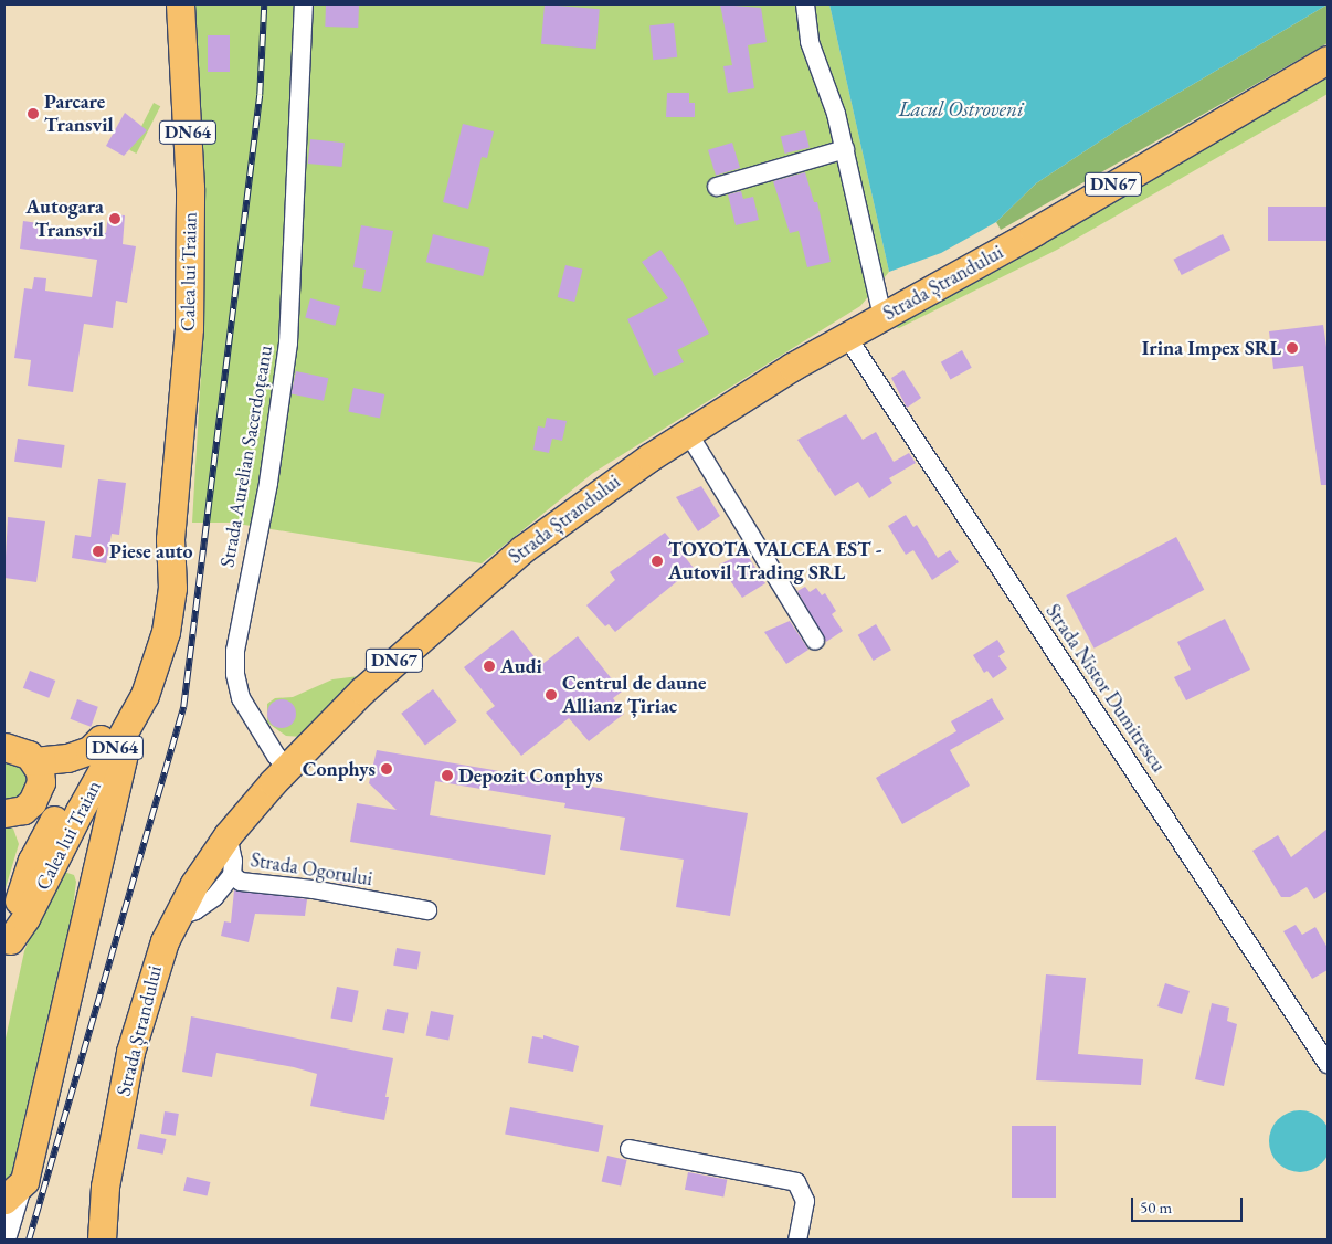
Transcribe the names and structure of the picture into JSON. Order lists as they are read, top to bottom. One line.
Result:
{"streets":{"main road":["DN64","DN67","Calea lui Traian","Strada Ștrandului"],"street":["Strada Aurelian Sacerdoțeanu","Strada Nistor Dumitrescu","Strada Ogorului"]},"crossings":[["DN67","Strada Ștrandului"],["Strada Ștrandului","Strada Aurelian Sacerdoțeanu"],["Strada Ștrandului","Strada Nistor Dumitrescu"],["Strada Ștrandului","Strada Ogorului"]],"water":["Lacul Ostroveni"],"places":["Parcare Transvil","Autogara Transvil","Irina Impex SRL","Piese auto","TOYOTA VALCEA EST - Autovil Trading SRL","Audi","Centrul de daune Allianz Țiriac","Conphys","Depozit Conphys"],"scale_bar":"50 m"}
